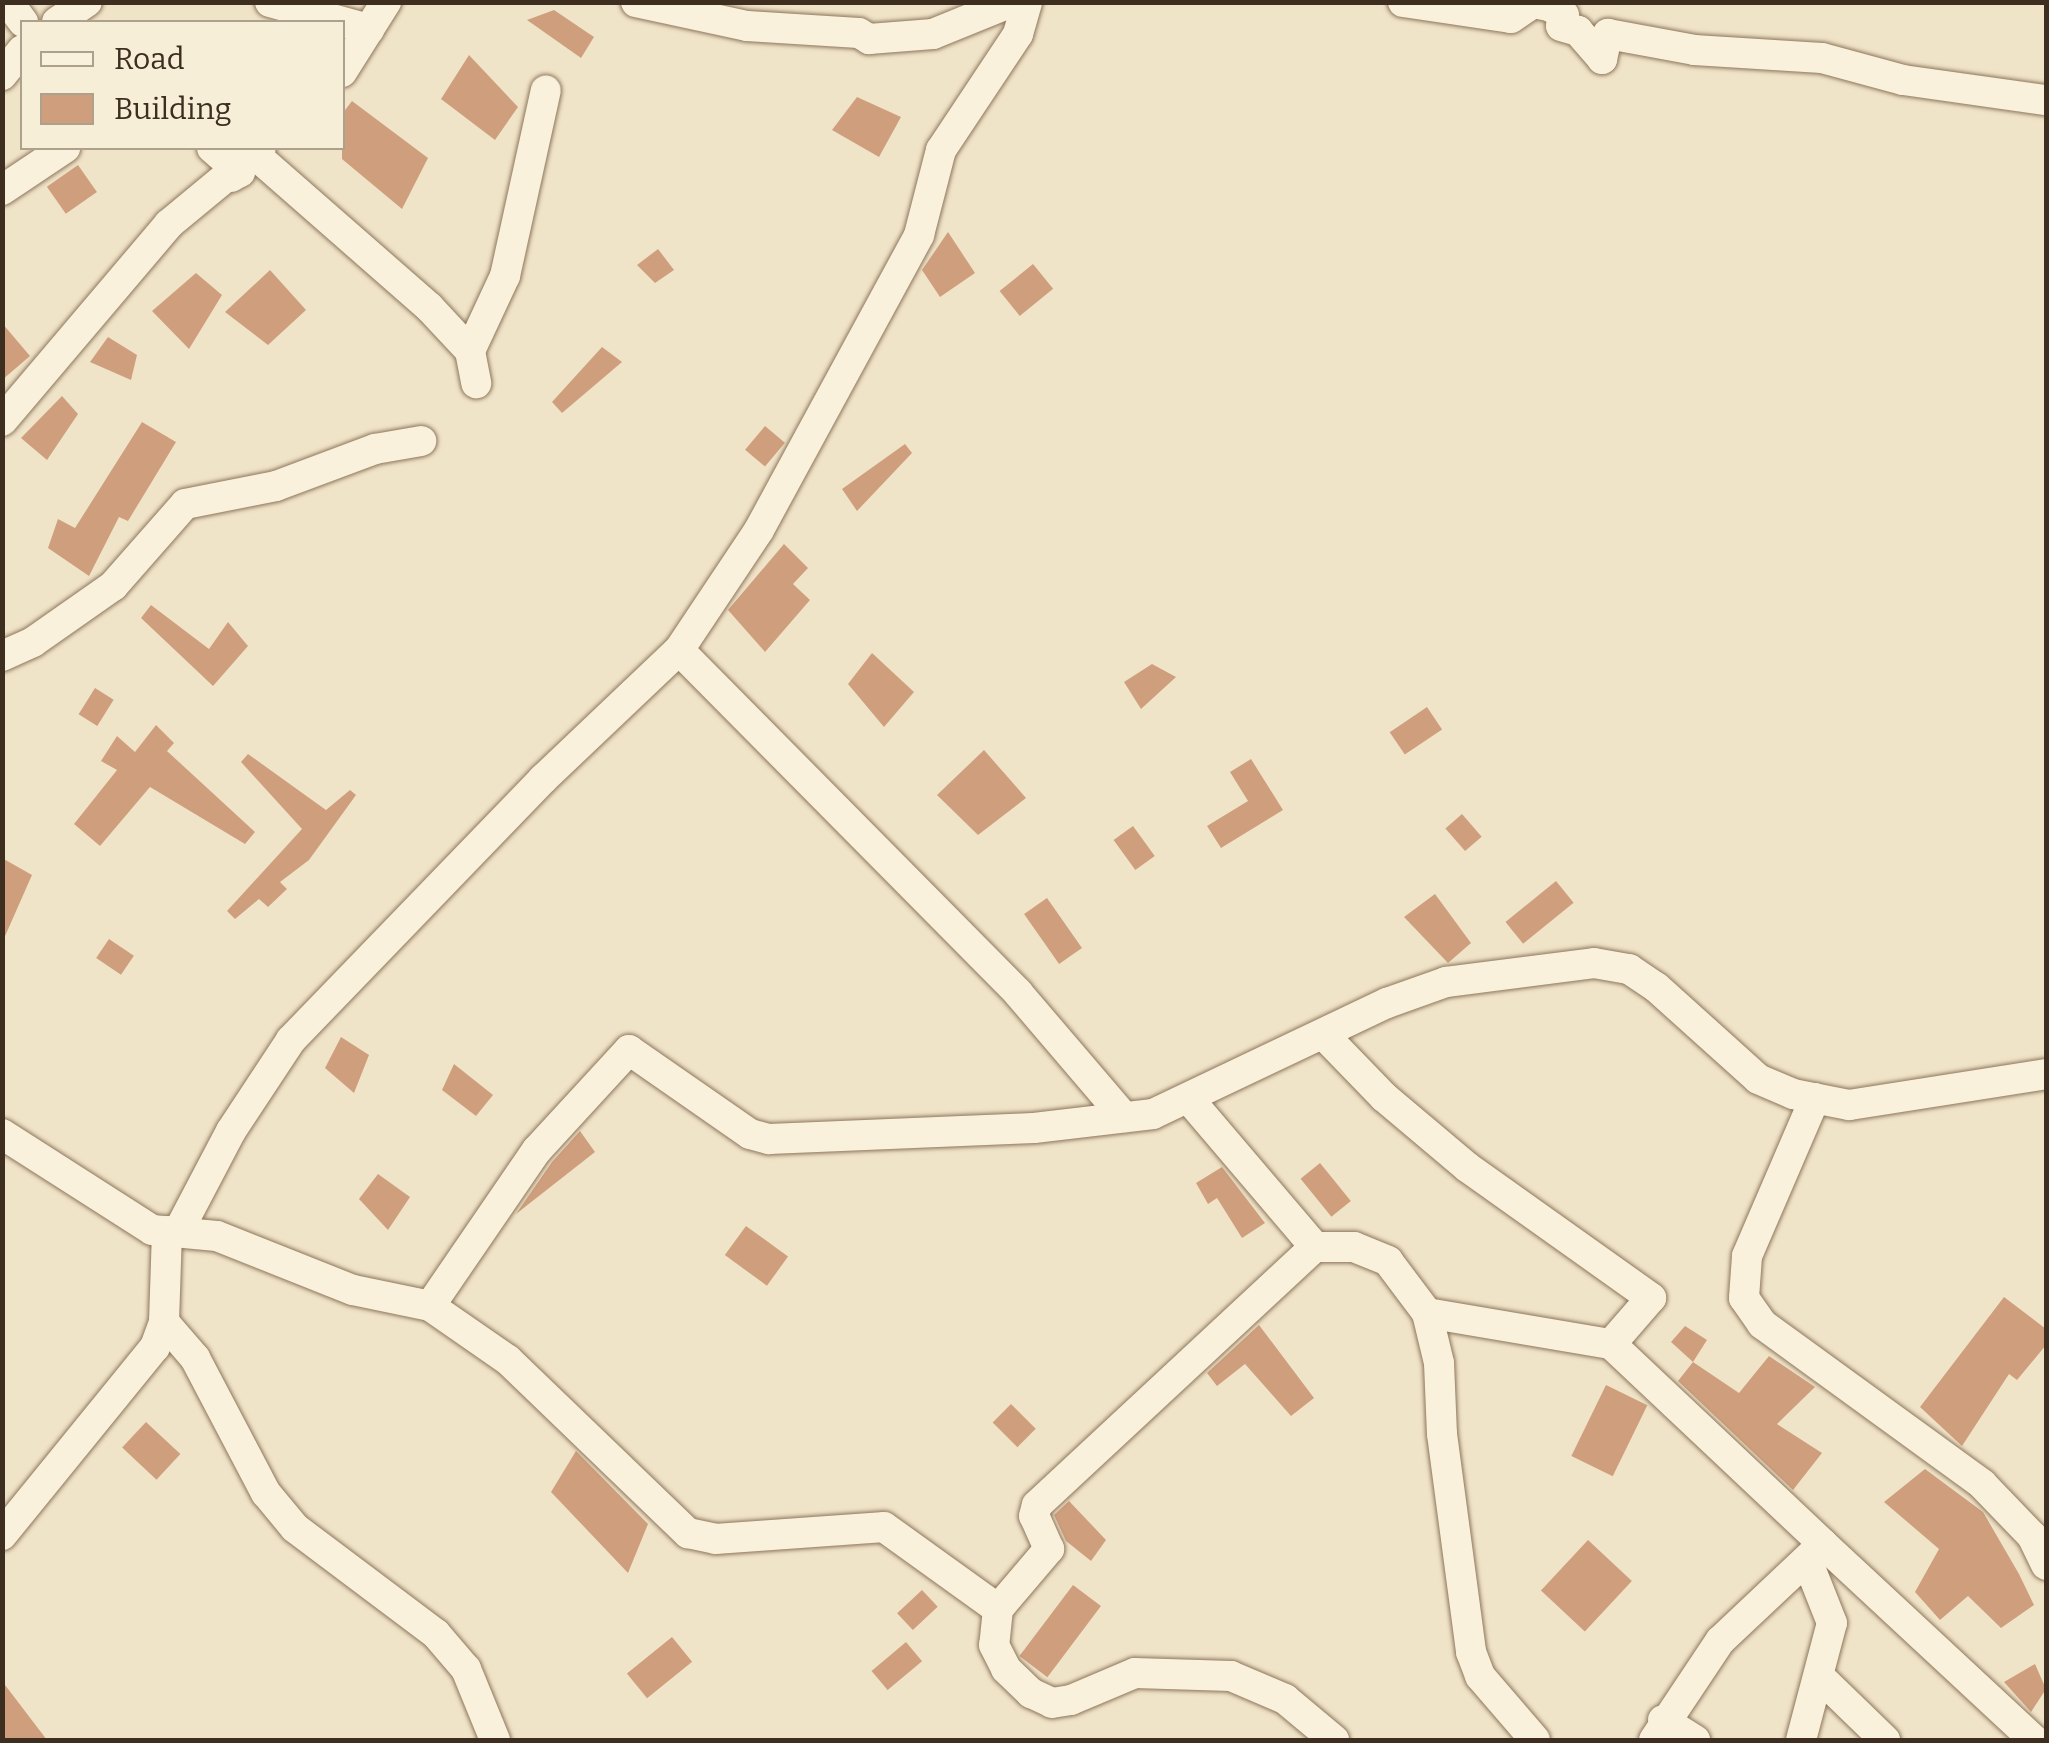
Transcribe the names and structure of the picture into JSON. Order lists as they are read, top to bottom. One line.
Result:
{"legend":["Road","Building"]}
